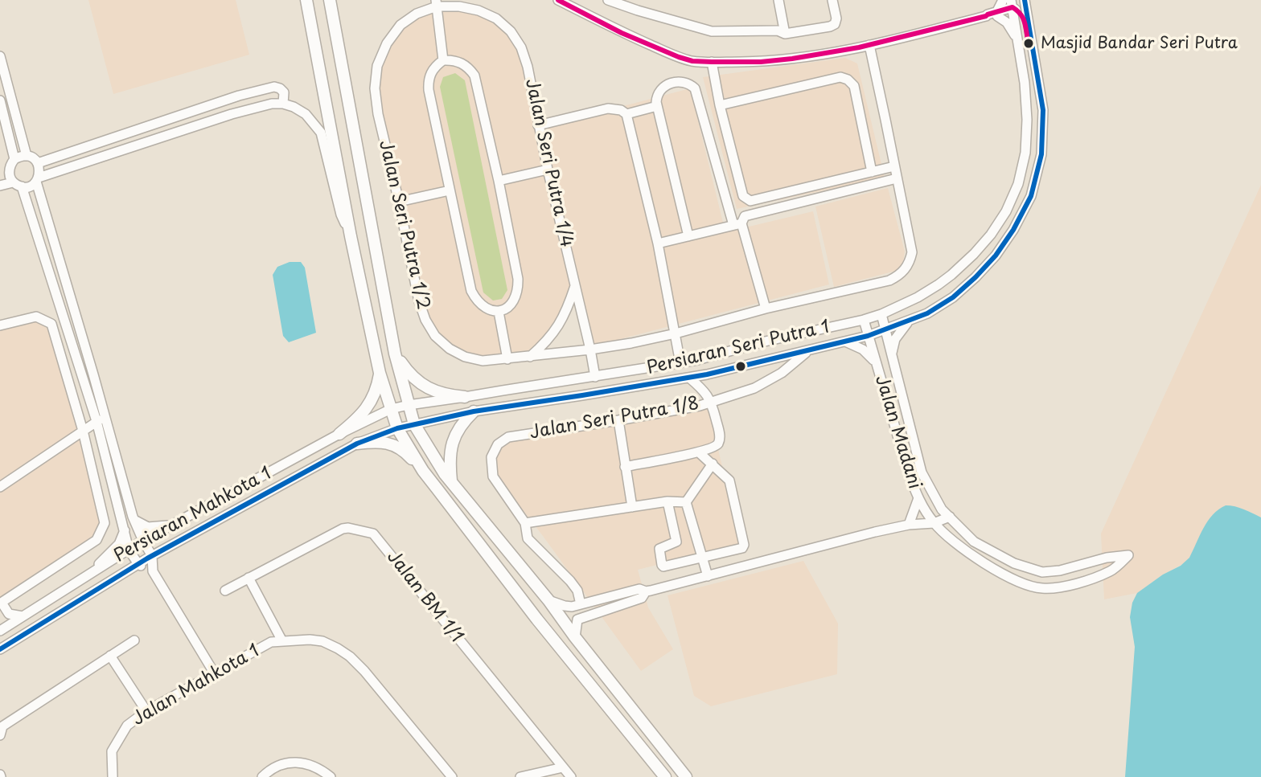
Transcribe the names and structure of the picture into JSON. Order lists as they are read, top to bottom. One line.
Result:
{"streets":{"street":["Jalan Seri Putra 1/4","Jalan Seri Putra 1/2","Persiaran Seri Putra 1","Jalan Seri Putra 1/8","Jalan Madani","Persiaran Mahkota 1","Jalan BM 1/1","Jalan Mahkota 1"]},"crossings":[["Jalan Seri Putra 1/4","Jalan Seri Putra 1/2"],["Jalan Seri Putra 1/4","Persiaran Seri Putra 1"],["Persiaran Seri Putra 1","Jalan Seri Putra 1/8"],["Persiaran Seri Putra 1","Jalan Madani"],["Persiaran Seri Putra 1","Persiaran Mahkota 1"]],"places":["Masjid Bandar Seri Putra"]}
